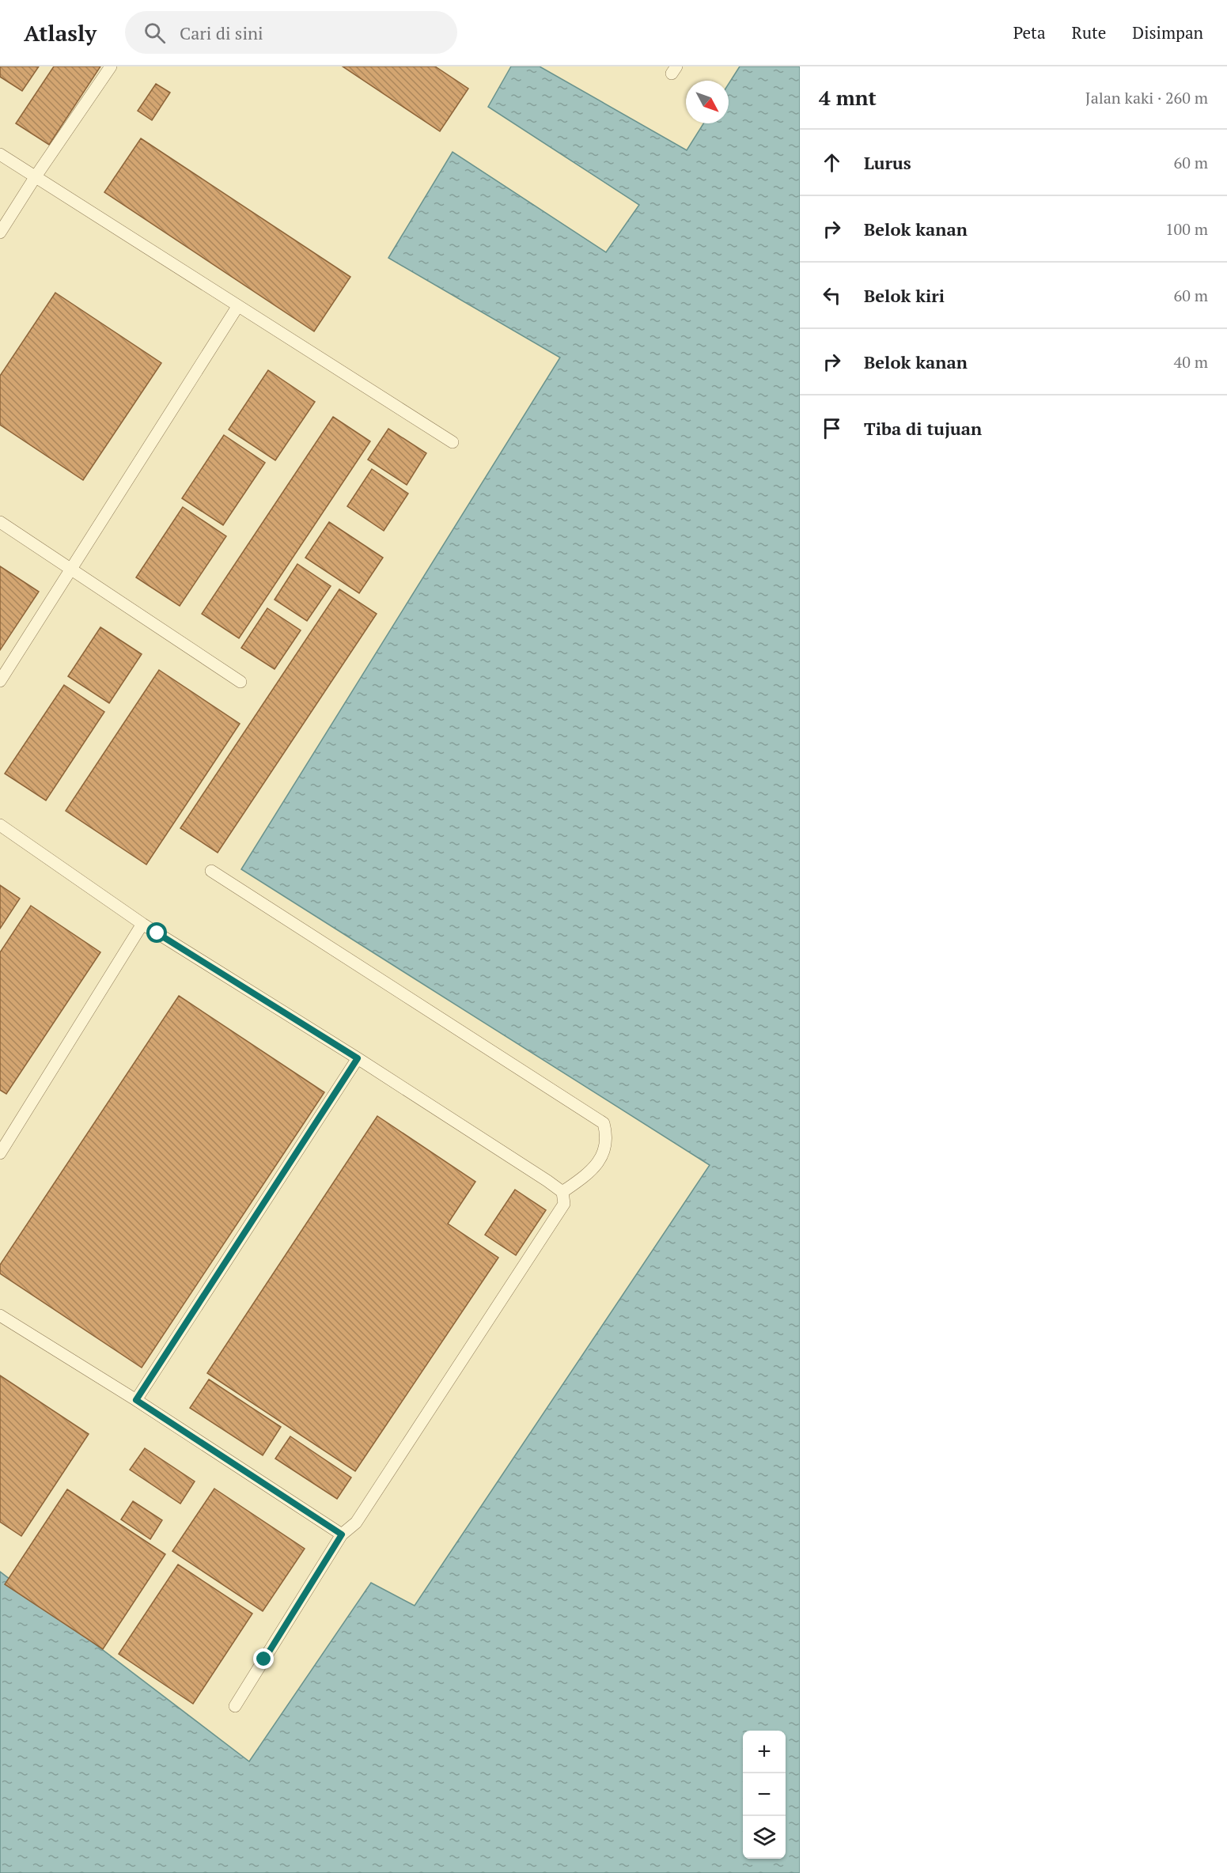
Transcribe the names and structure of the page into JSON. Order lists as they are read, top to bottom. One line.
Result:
{"north":"bottom right","page":{"header":"Atlasly","search":"Cari di sini","nav":["Peta","Rute","Disimpan"],"heading":["4 mnt","Jalan kaki · 260 m"],"list":[["Lurus","60 m"],["Belok kanan","100 m"],["Belok kiri","60 m"],["Belok kanan","40 m"],"Tiba di tujuan"],"map_buttons":["+","−"]}}
